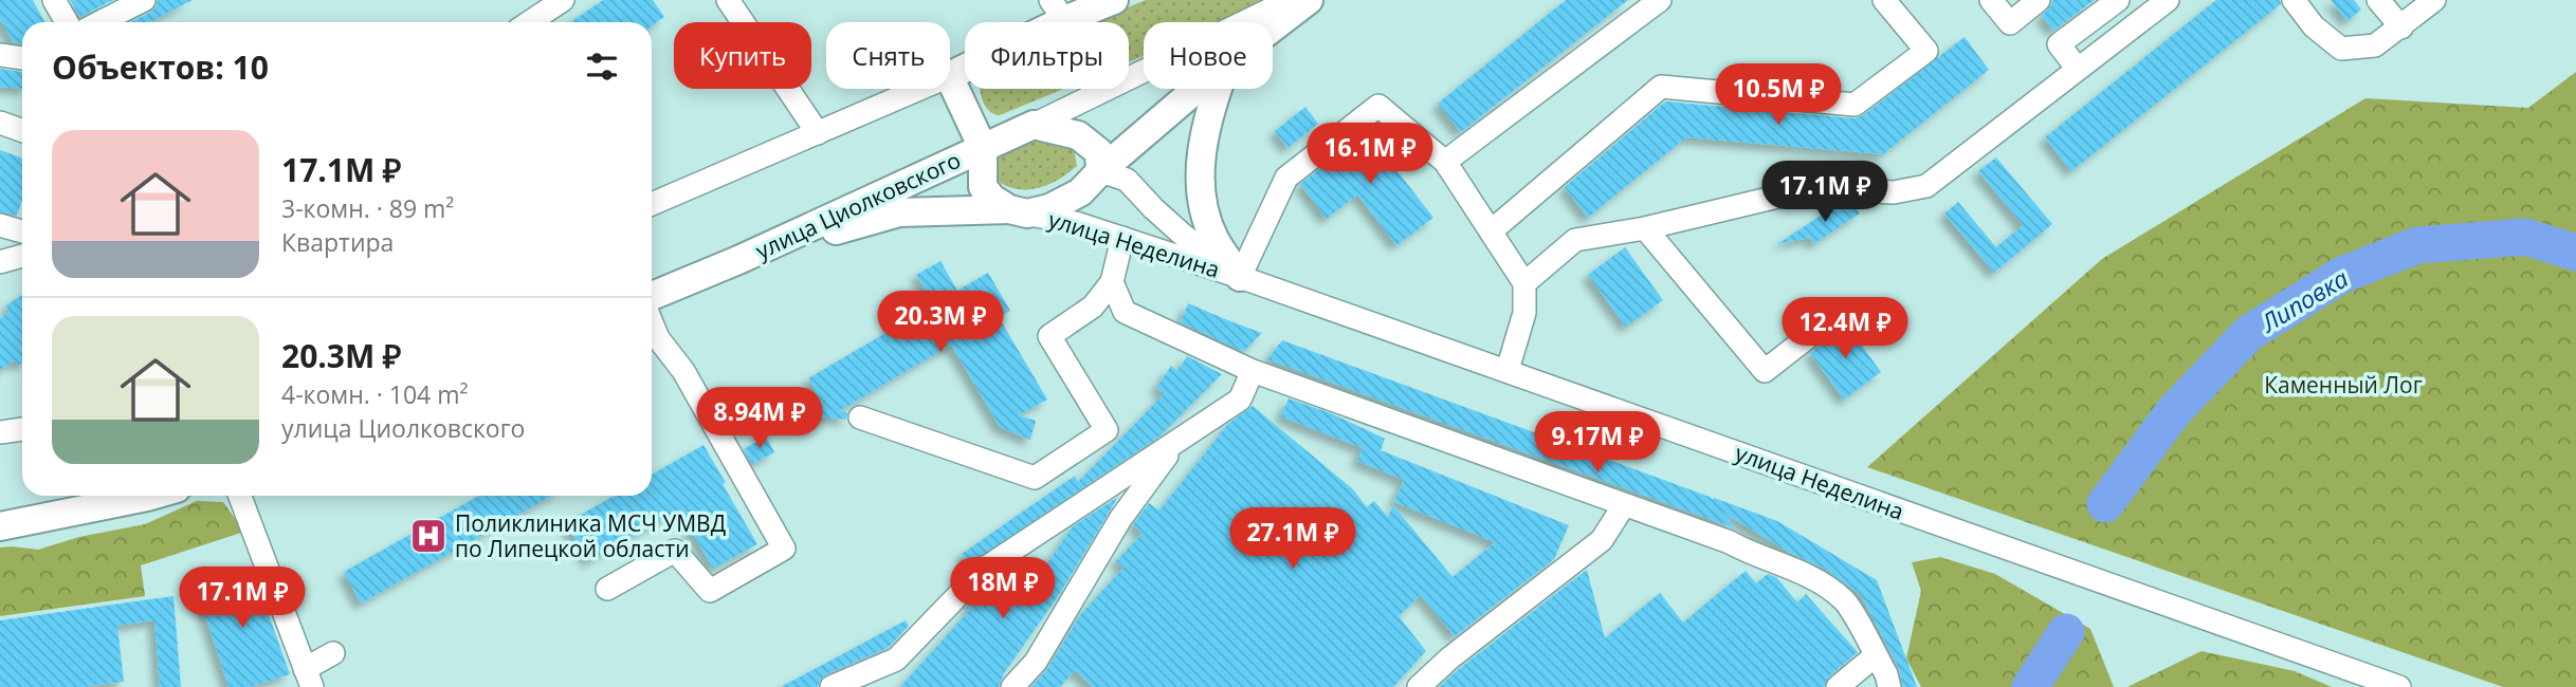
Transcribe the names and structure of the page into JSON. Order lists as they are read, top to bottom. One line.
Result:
{"streets":{"main road":["улица Циолковского"],"street":["улица Неделина"]},"crossings":[["улица Циолковского","улица Неделина"]],"water":["Липовка"],"parks":["Каменный Лог"],"places":{"hospital":["Поликлиника МСЧ УМВД по Липецкой области"]},"page":{"chip":["Купить","Снять","Фильтры","Новое"],"heading":"Объектов: 10","price":["10.5M ₽","16.1M ₽","17.1M ₽","20.3M ₽","12.4M ₽","8.94M ₽","9.17M ₽","27.1M ₽","18M ₽","17.1M ₽"],"list":[{"name":"17.1M ₽","note":"3-комн. · 89 m² · Квартира"},{"name":"20.3M ₽","note":"4-комн. · 104 m² · улица Циолковского"}]}}
